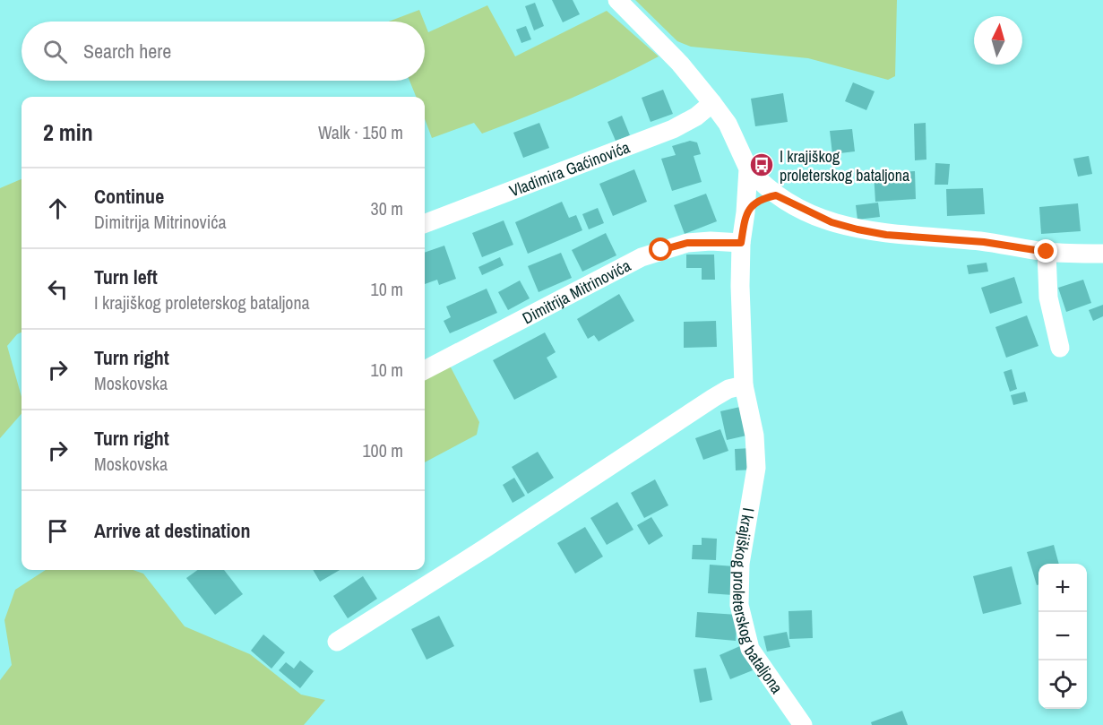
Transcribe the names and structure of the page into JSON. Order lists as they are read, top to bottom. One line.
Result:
{"streets":{"street":["Vladimira Gaćinovića","Dimitrija Mitrinovića","I krajiškog proleterskog bataljona"]},"crossings":[["Vladimira Gaćinovića","I krajiškog proleterskog bataljona"],["Dimitrija Mitrinovića","I krajiškog proleterskog bataljona"]],"places":{"bus stop":["I krajiškog proleterskog bataljona"]},"north":"top","page":{"search":"Search here","heading":["2 min","Walk · 150 m"],"list":[["Continue","Dimitrija Mitrinovića","30 m"],["Turn left","I krajiškog proleterskog bataljona","10 m"],["Turn right","Moskovska","10 m"],["Turn right","Moskovska","100 m"],"Arrive at destination"],"map_buttons":["+","−"]}}
